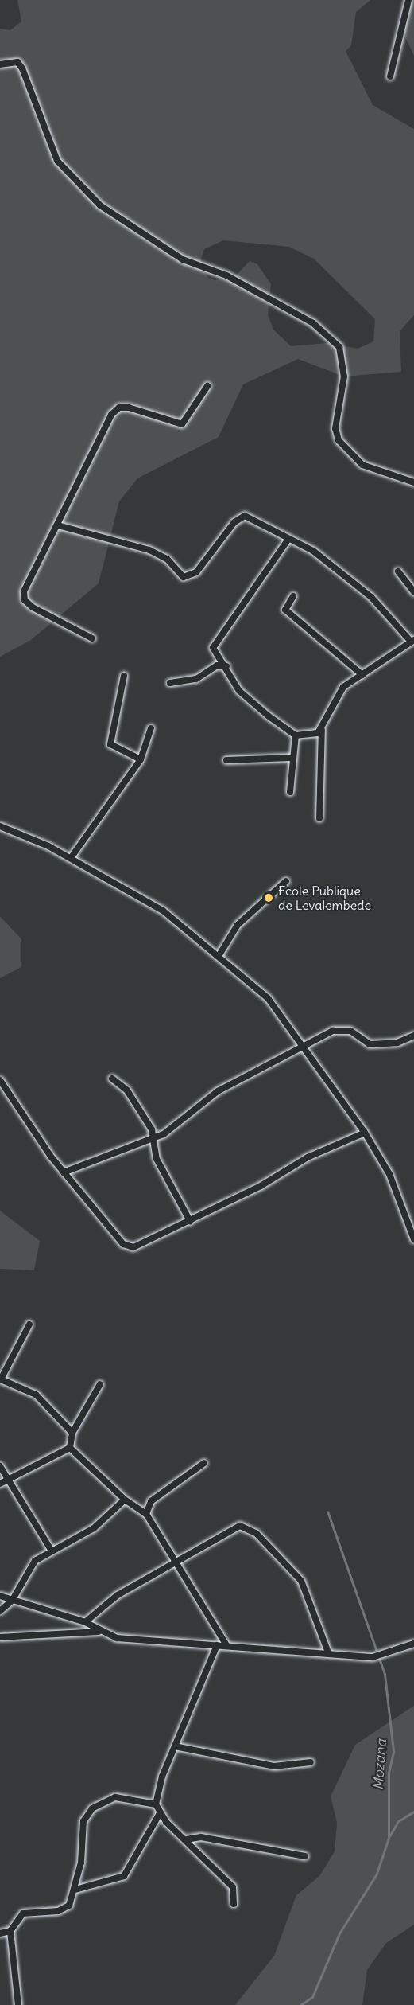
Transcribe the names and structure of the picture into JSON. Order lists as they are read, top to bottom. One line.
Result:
{"water":["Mozana"],"places":["Ecole Publique de Levalembede"]}
